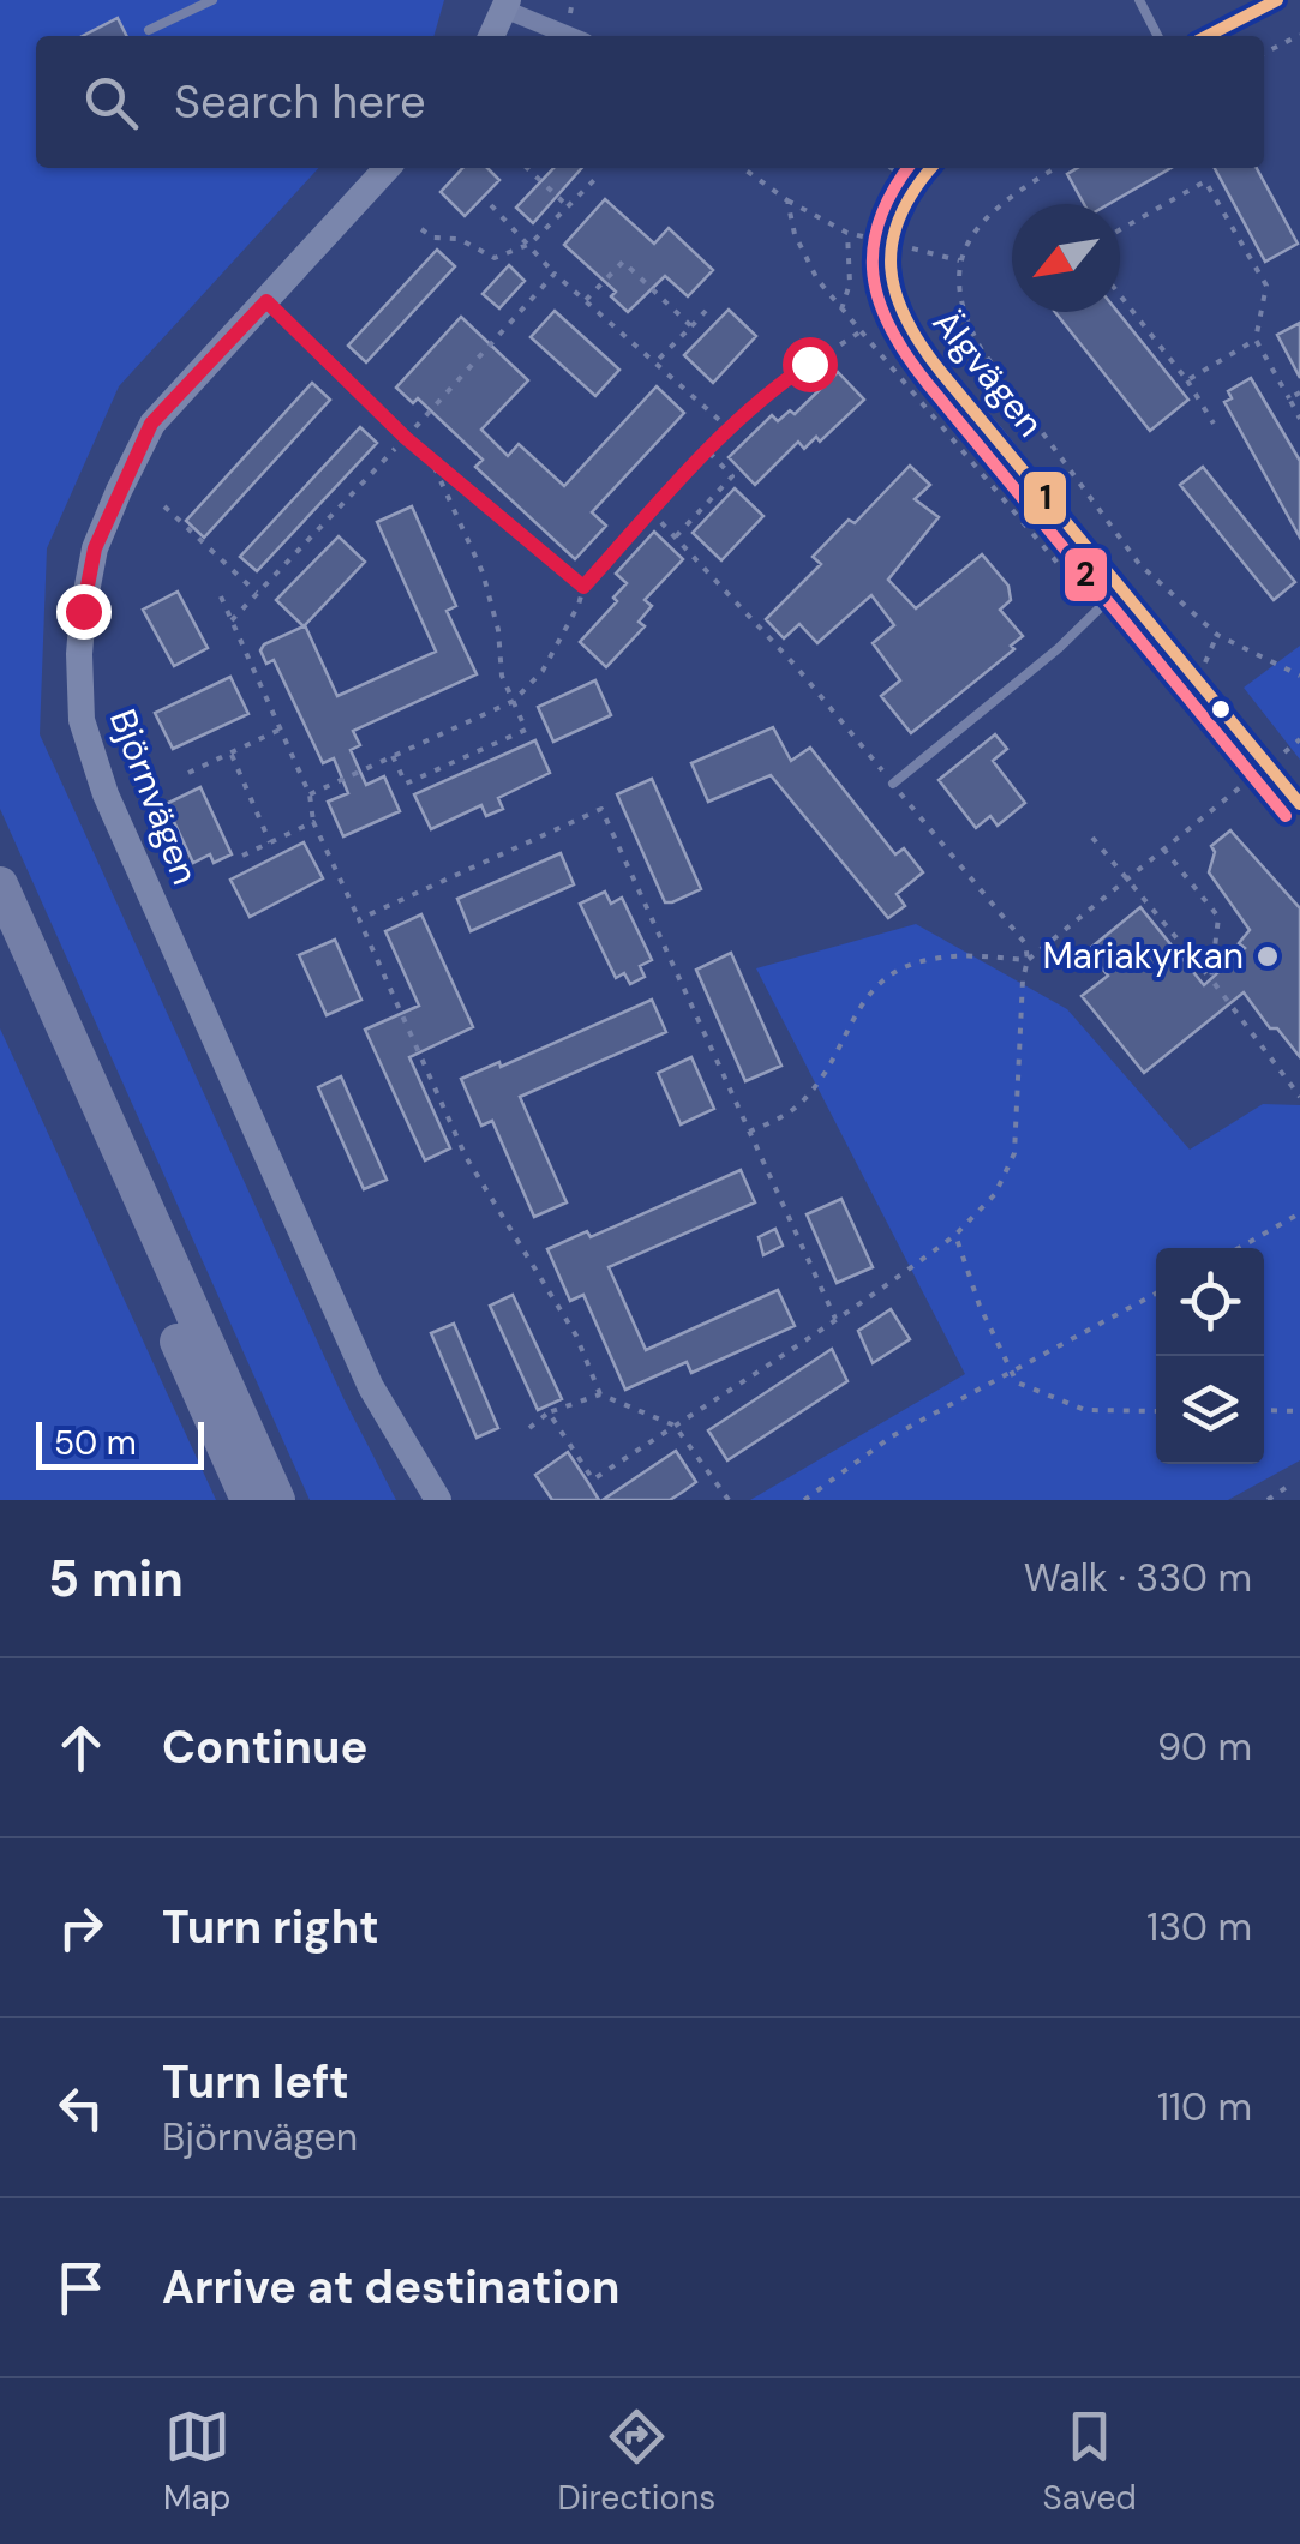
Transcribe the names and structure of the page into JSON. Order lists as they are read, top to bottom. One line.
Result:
{"streets":{"street":["Älgvägen","Björnvägen"]},"places":["Mariakyrkan"],"lines":["transit line 1","transit line 2"],"scale_bar":"50 m","north":"bottom left","page":{"search":"Search here","scale":"50 m","heading":["5 min","Walk · 330 m"],"list":[["Continue","90 m"],["Turn right","130 m"],["Turn left","Björnvägen","110 m"],"Arrive at destination"],"nav":["Map","Directions","Saved"]}}
